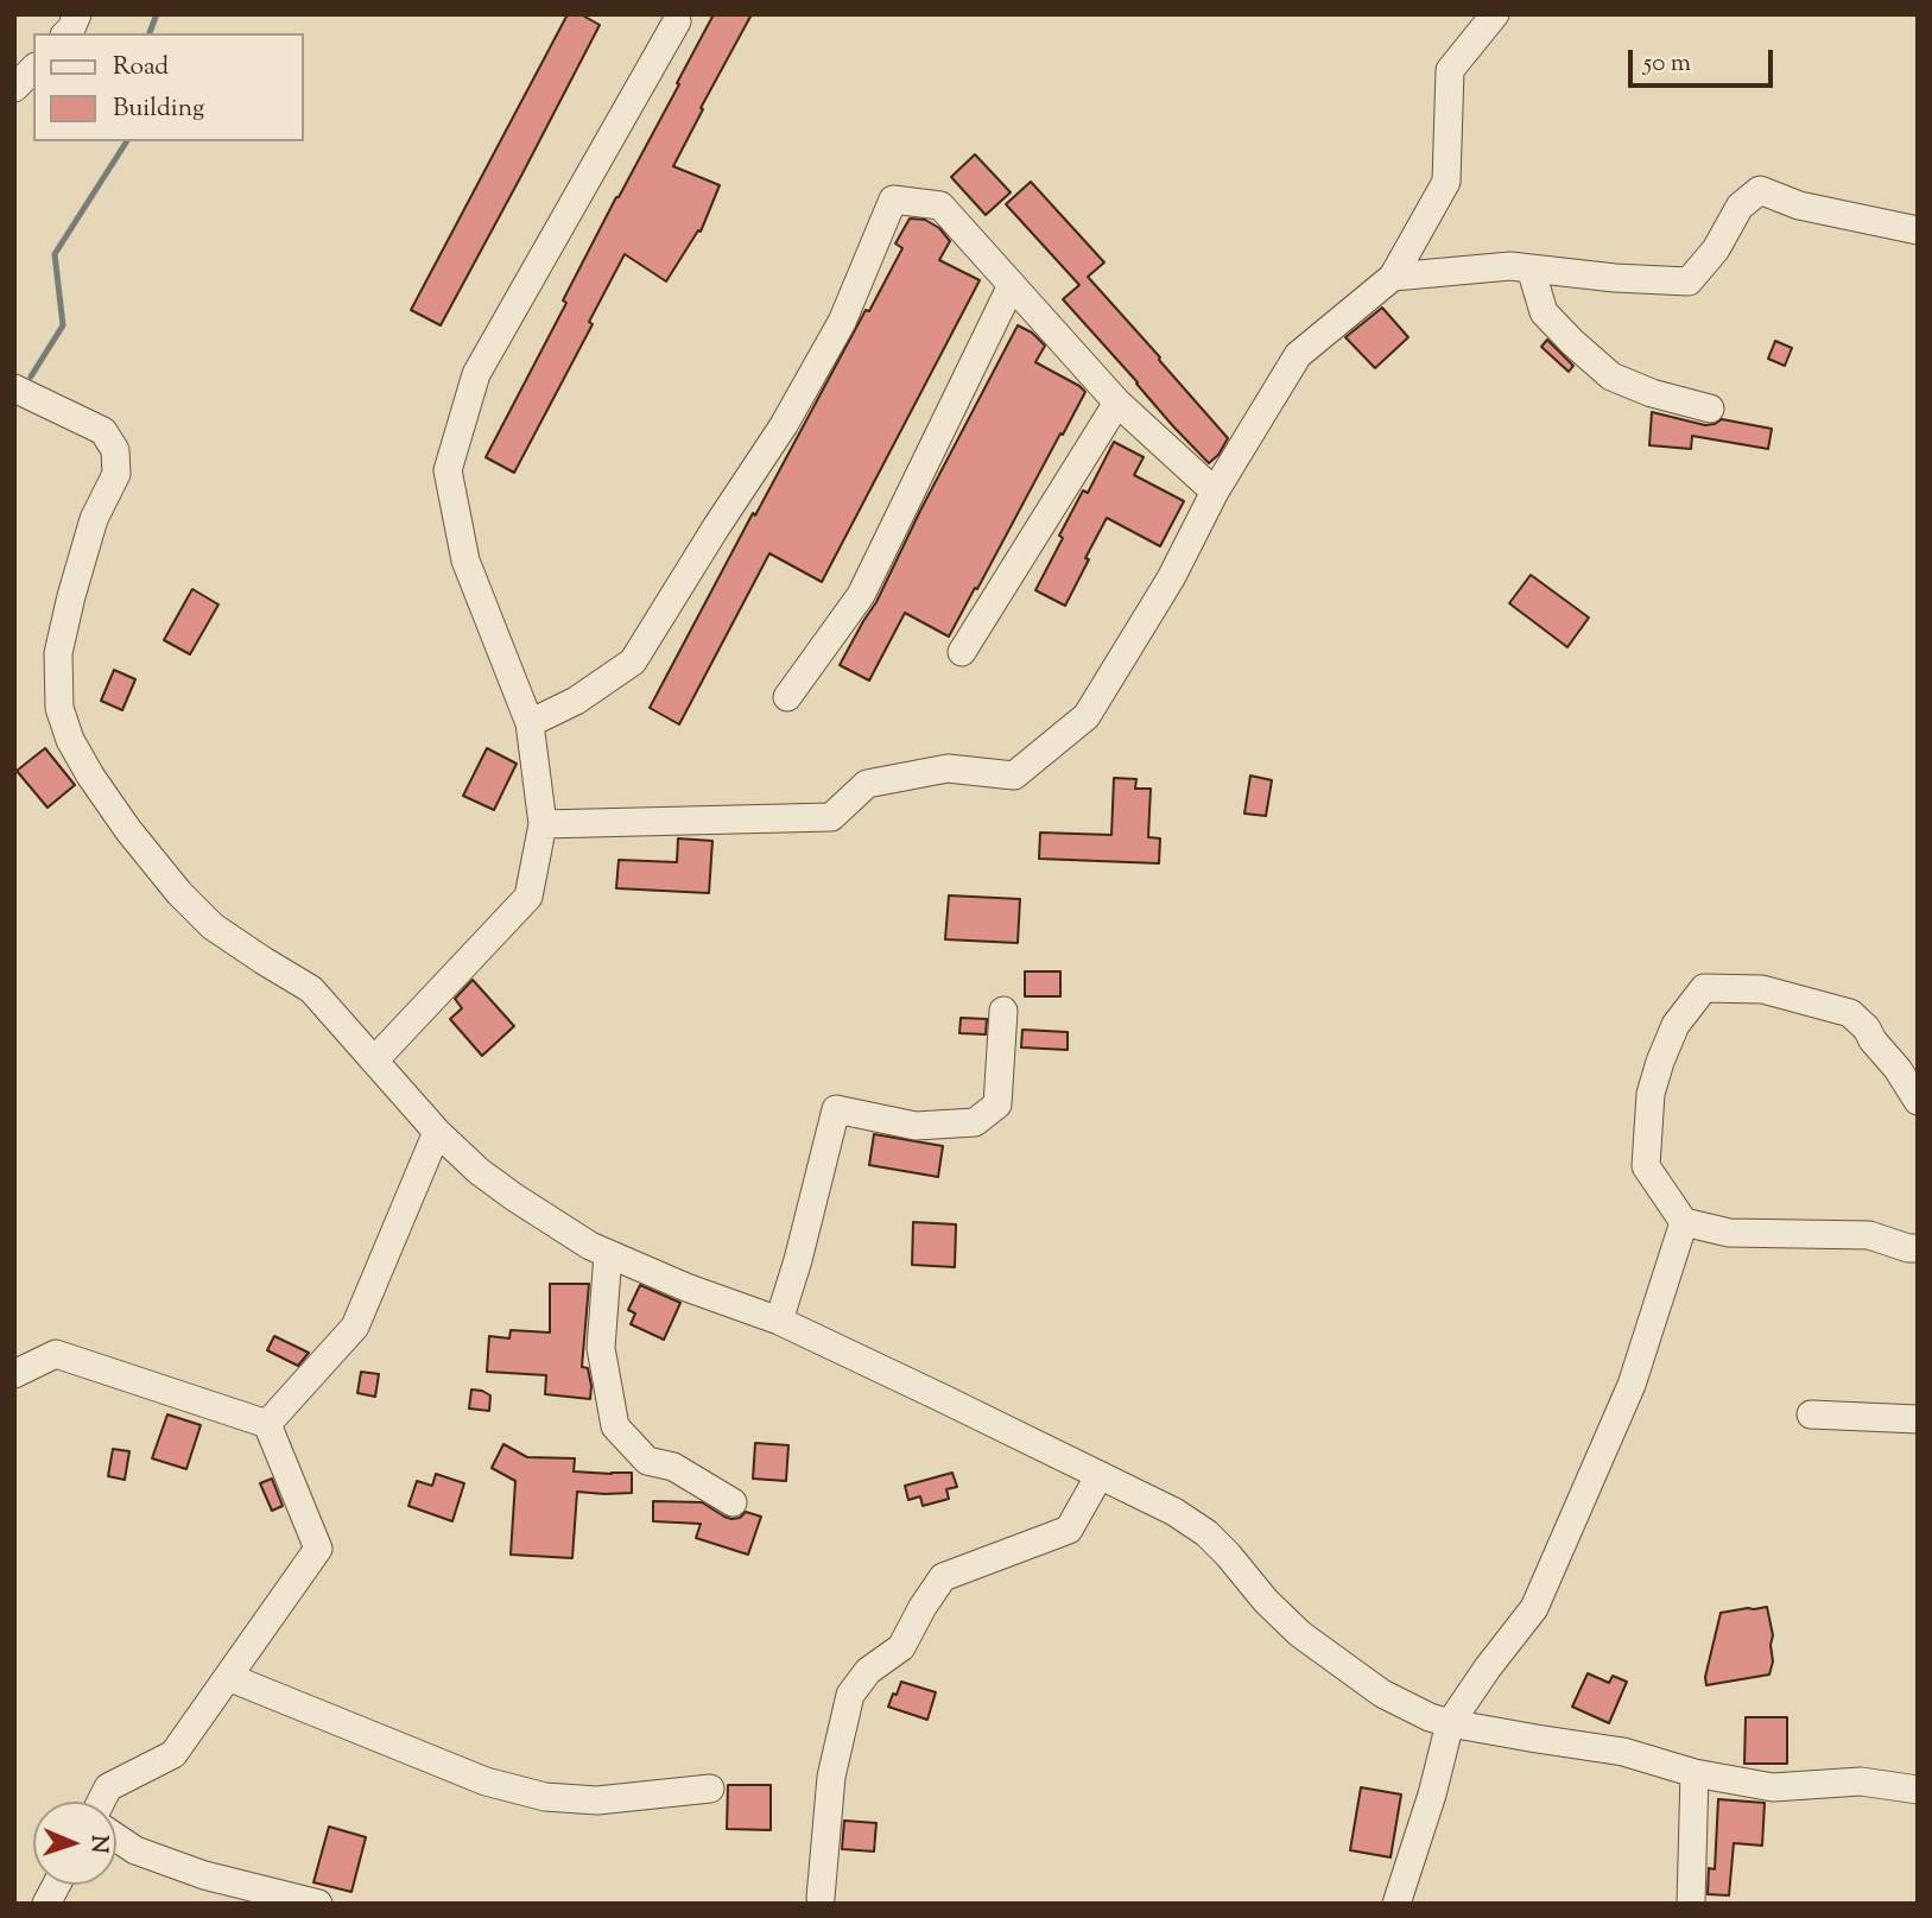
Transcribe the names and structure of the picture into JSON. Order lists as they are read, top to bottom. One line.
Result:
{"legend":["Road","Building"],"scale_bar":"50 m","north":"right"}
